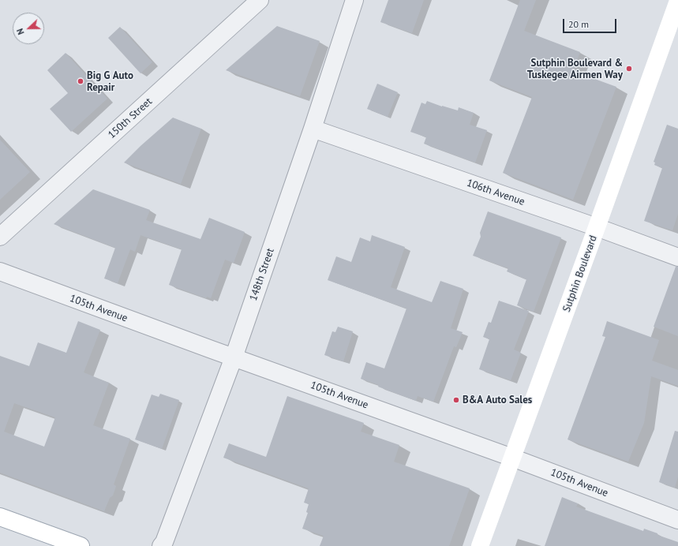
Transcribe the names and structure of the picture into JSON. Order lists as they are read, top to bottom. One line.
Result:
{"streets":{"main road":["Sutphin Boulevard"],"street":["150th Street","106th Avenue","148th Street","105th Avenue"]},"crossings":[["106th Avenue","Sutphin Boulevard"],["106th Avenue","148th Street"],["Sutphin Boulevard","105th Avenue"],["148th Street","105th Avenue"]],"places":["Sutphin Boulevard & Tuskegee Airmen Way","Big G Auto Repair","B&A Auto Sales"],"scale_bar":"20 m","north":"left"}
